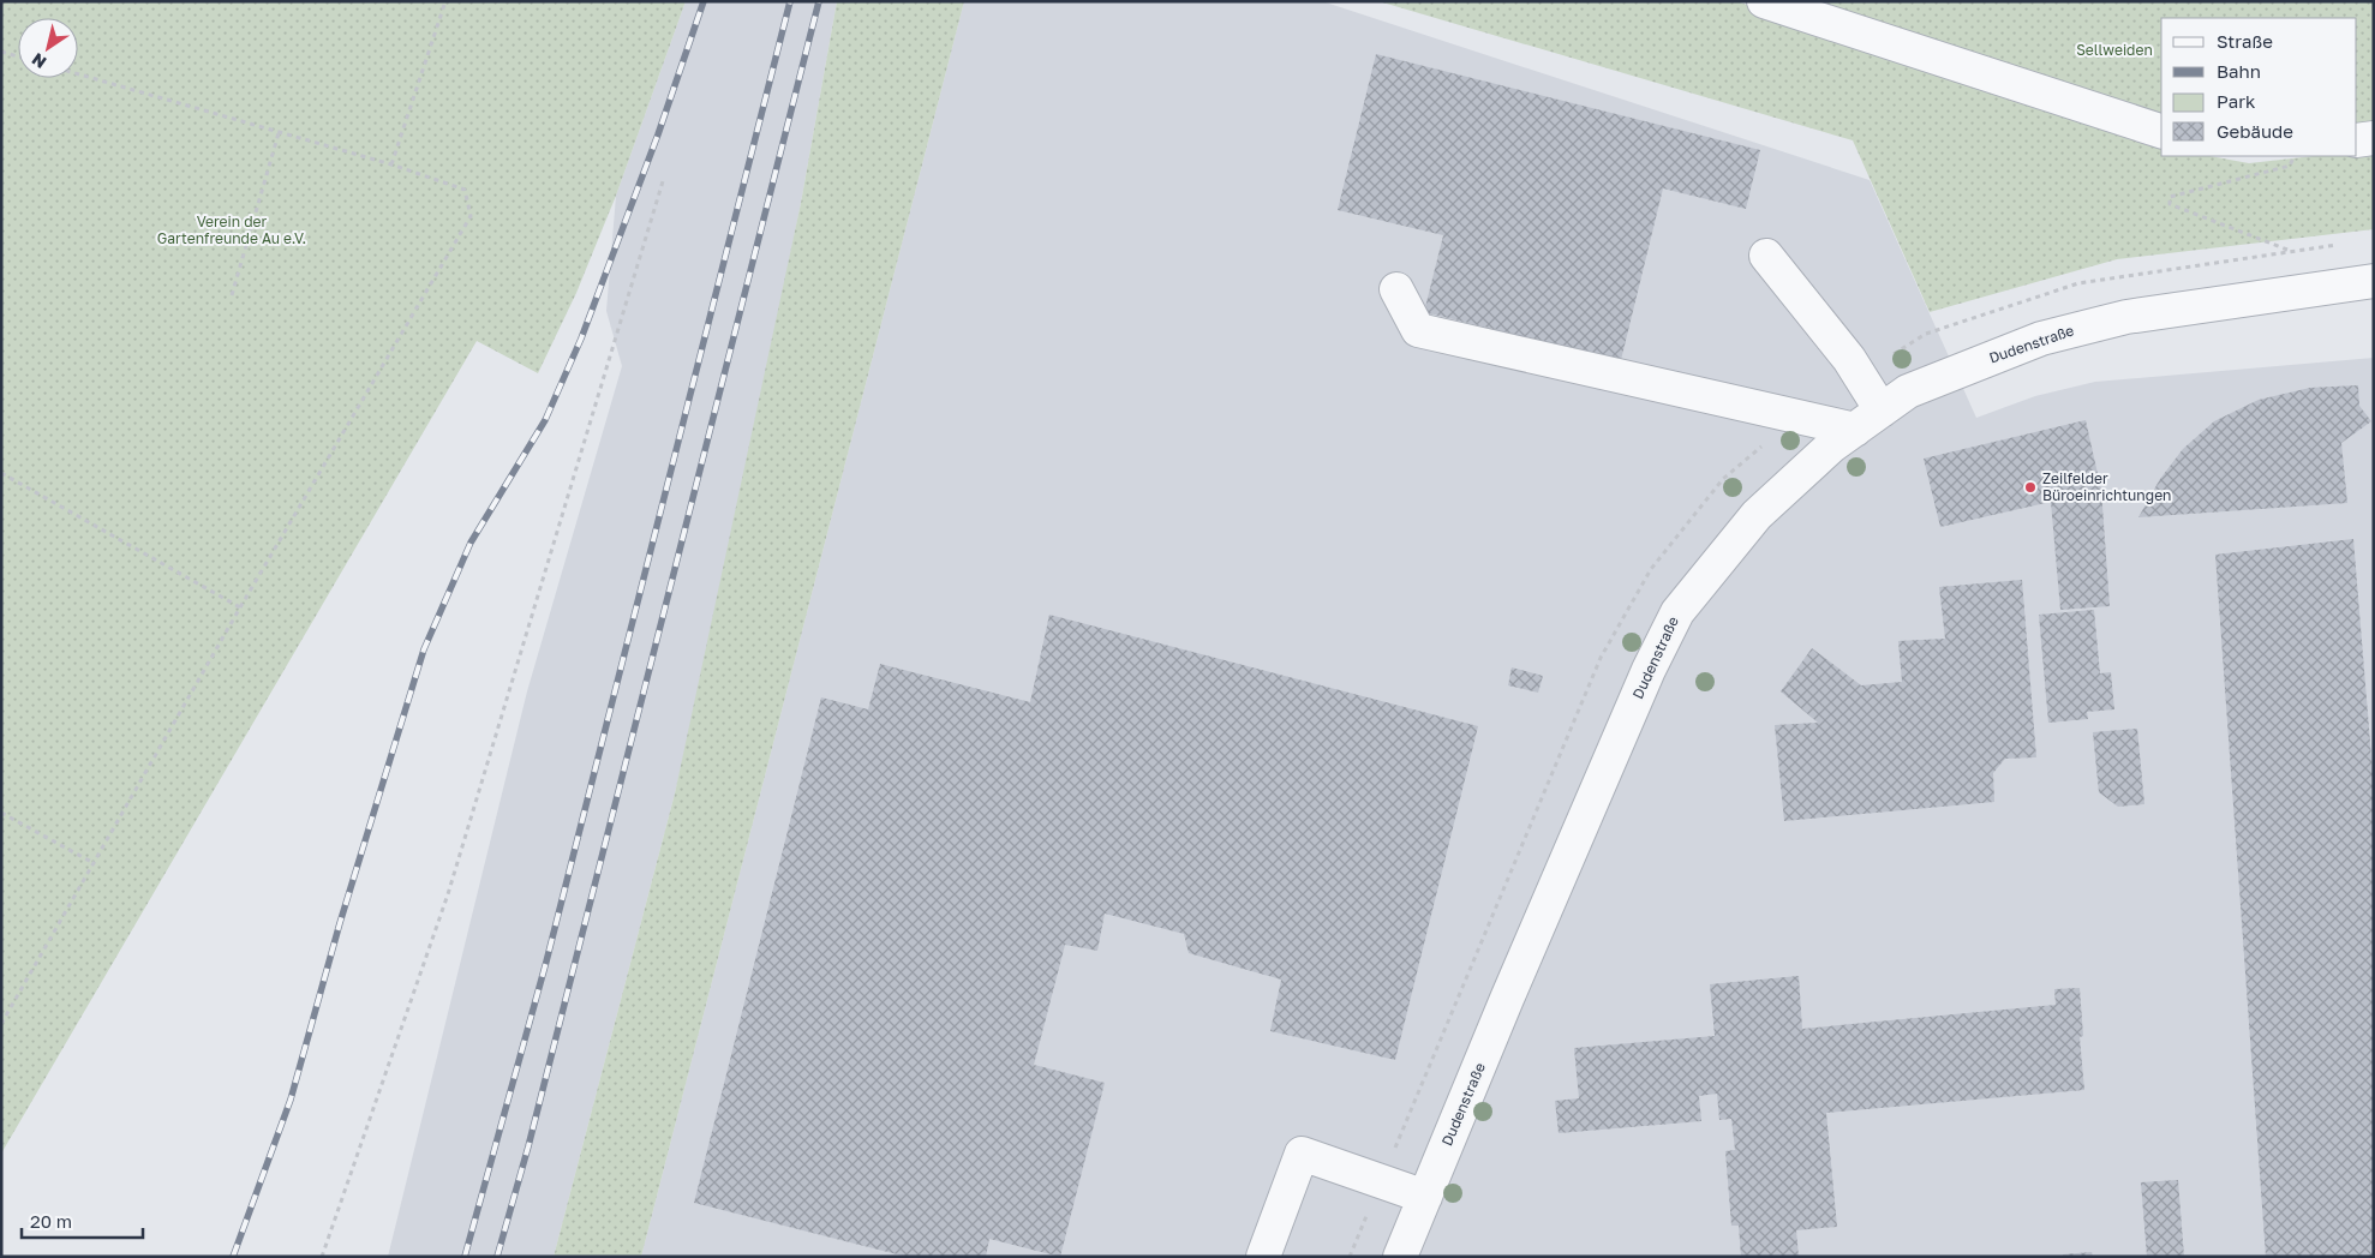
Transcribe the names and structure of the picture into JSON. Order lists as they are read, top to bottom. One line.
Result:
{"streets":{"street":["Dudenstraße"]},"parks":["Sellweiden","Verein der Gartenfreunde Au e.V."],"places":["Zeilfelder Büroeinrichtungen"],"legend":["Straße","Bahn","Park","Gebäude"],"scale_bar":"20 m","north":"bottom left"}
